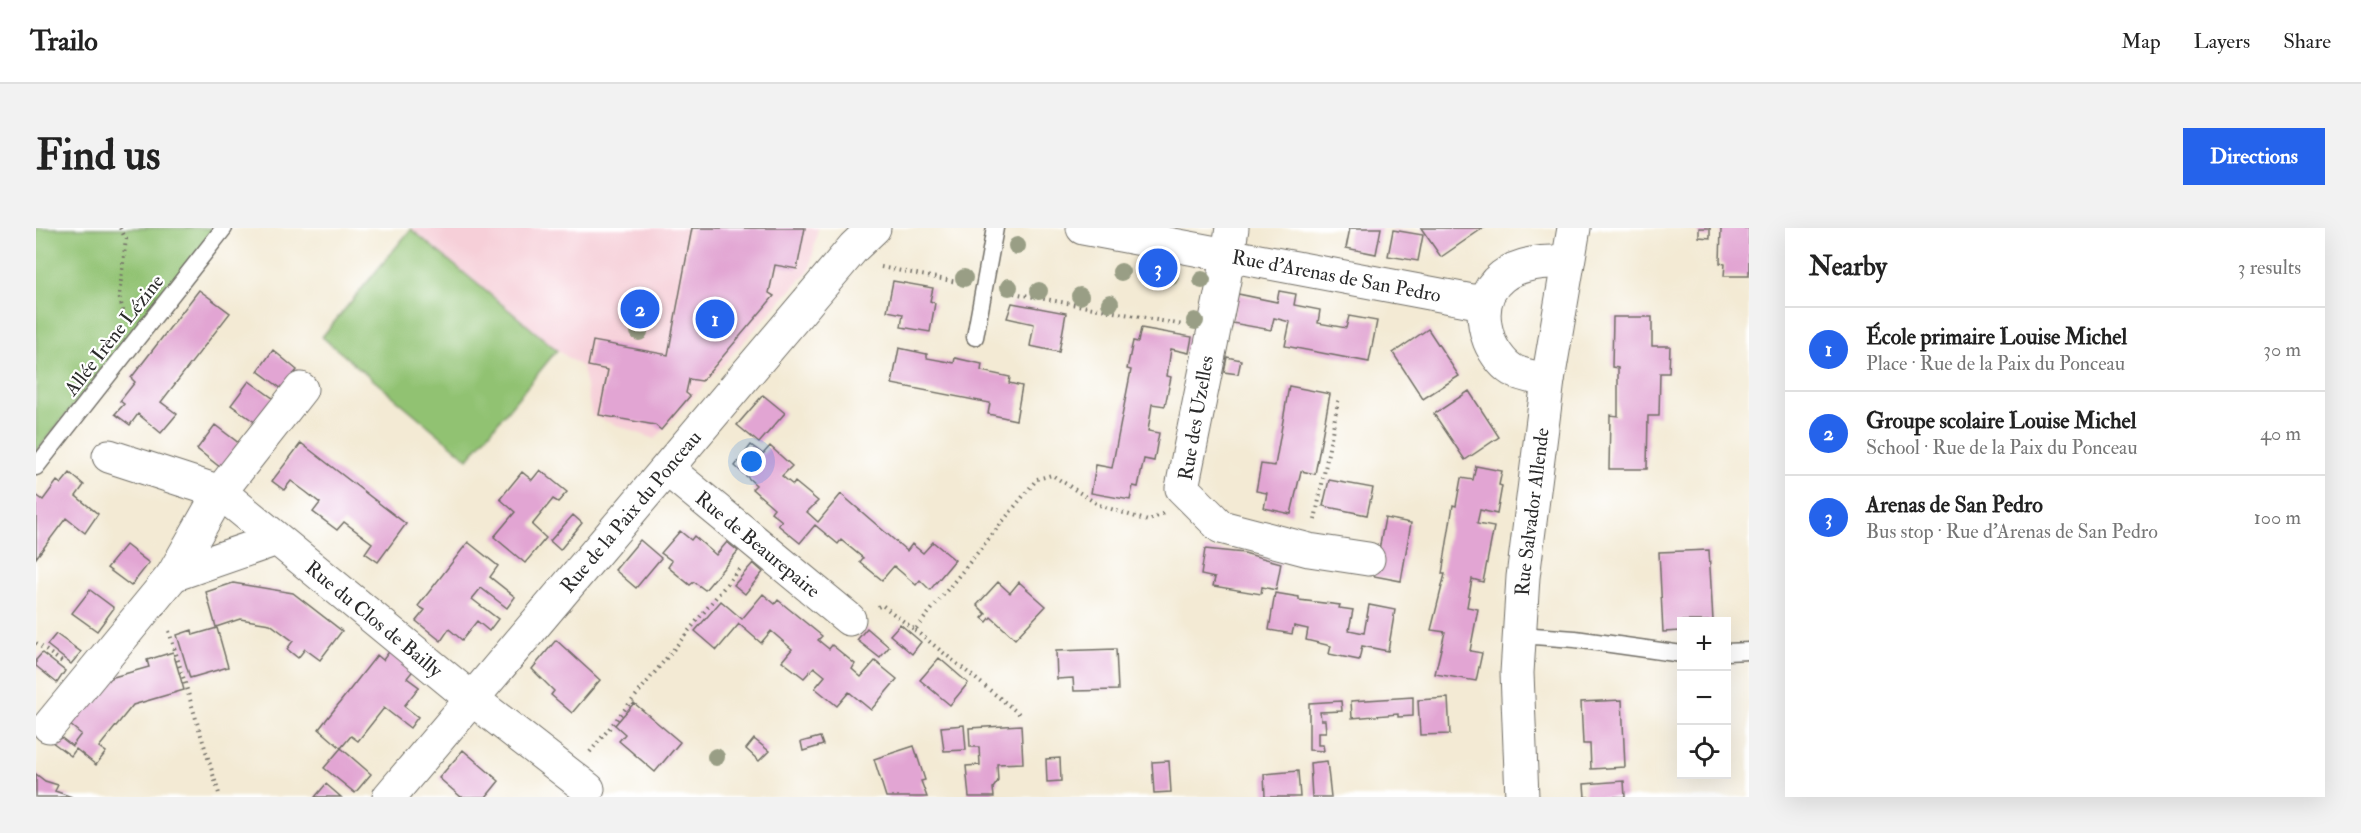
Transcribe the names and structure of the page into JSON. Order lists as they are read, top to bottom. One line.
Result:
{"streets":{"street":["Rue d'Arenas de San Pedro","Rue des Uzelles","Rue Salvador Allende","Rue de la Paix du Ponceau","Rue de Beaurepaire","Rue du Clos de Bailly"],"lane":["Allée Irène Lézine"]},"crossings":[["Rue d'Arenas de San Pedro","Rue des Uzelles"],["Rue de la Paix du Ponceau","Rue de Beaurepaire"],["Rue de la Paix du Ponceau","Rue du Clos de Bailly"]],"page":{"header":"Trailo","nav":["Map","Layers","Share"],"buttons":"Directions","title":"Find us","heading":["Nearby","3 results"],"pins":["3","2","1"],"list":[{"mark":"1","name":"École primaire Louise Michel","note":"Place · Rue de la Paix du Ponceau","value":"30 m"},{"mark":"2","name":"Groupe scolaire Louise Michel","note":"School · Rue de la Paix du Ponceau","value":"40 m"},{"mark":"3","name":"Arenas de San Pedro","note":"Bus stop · Rue d'Arenas de San Pedro","value":"100 m"}],"map_buttons":["+","−"]}}
